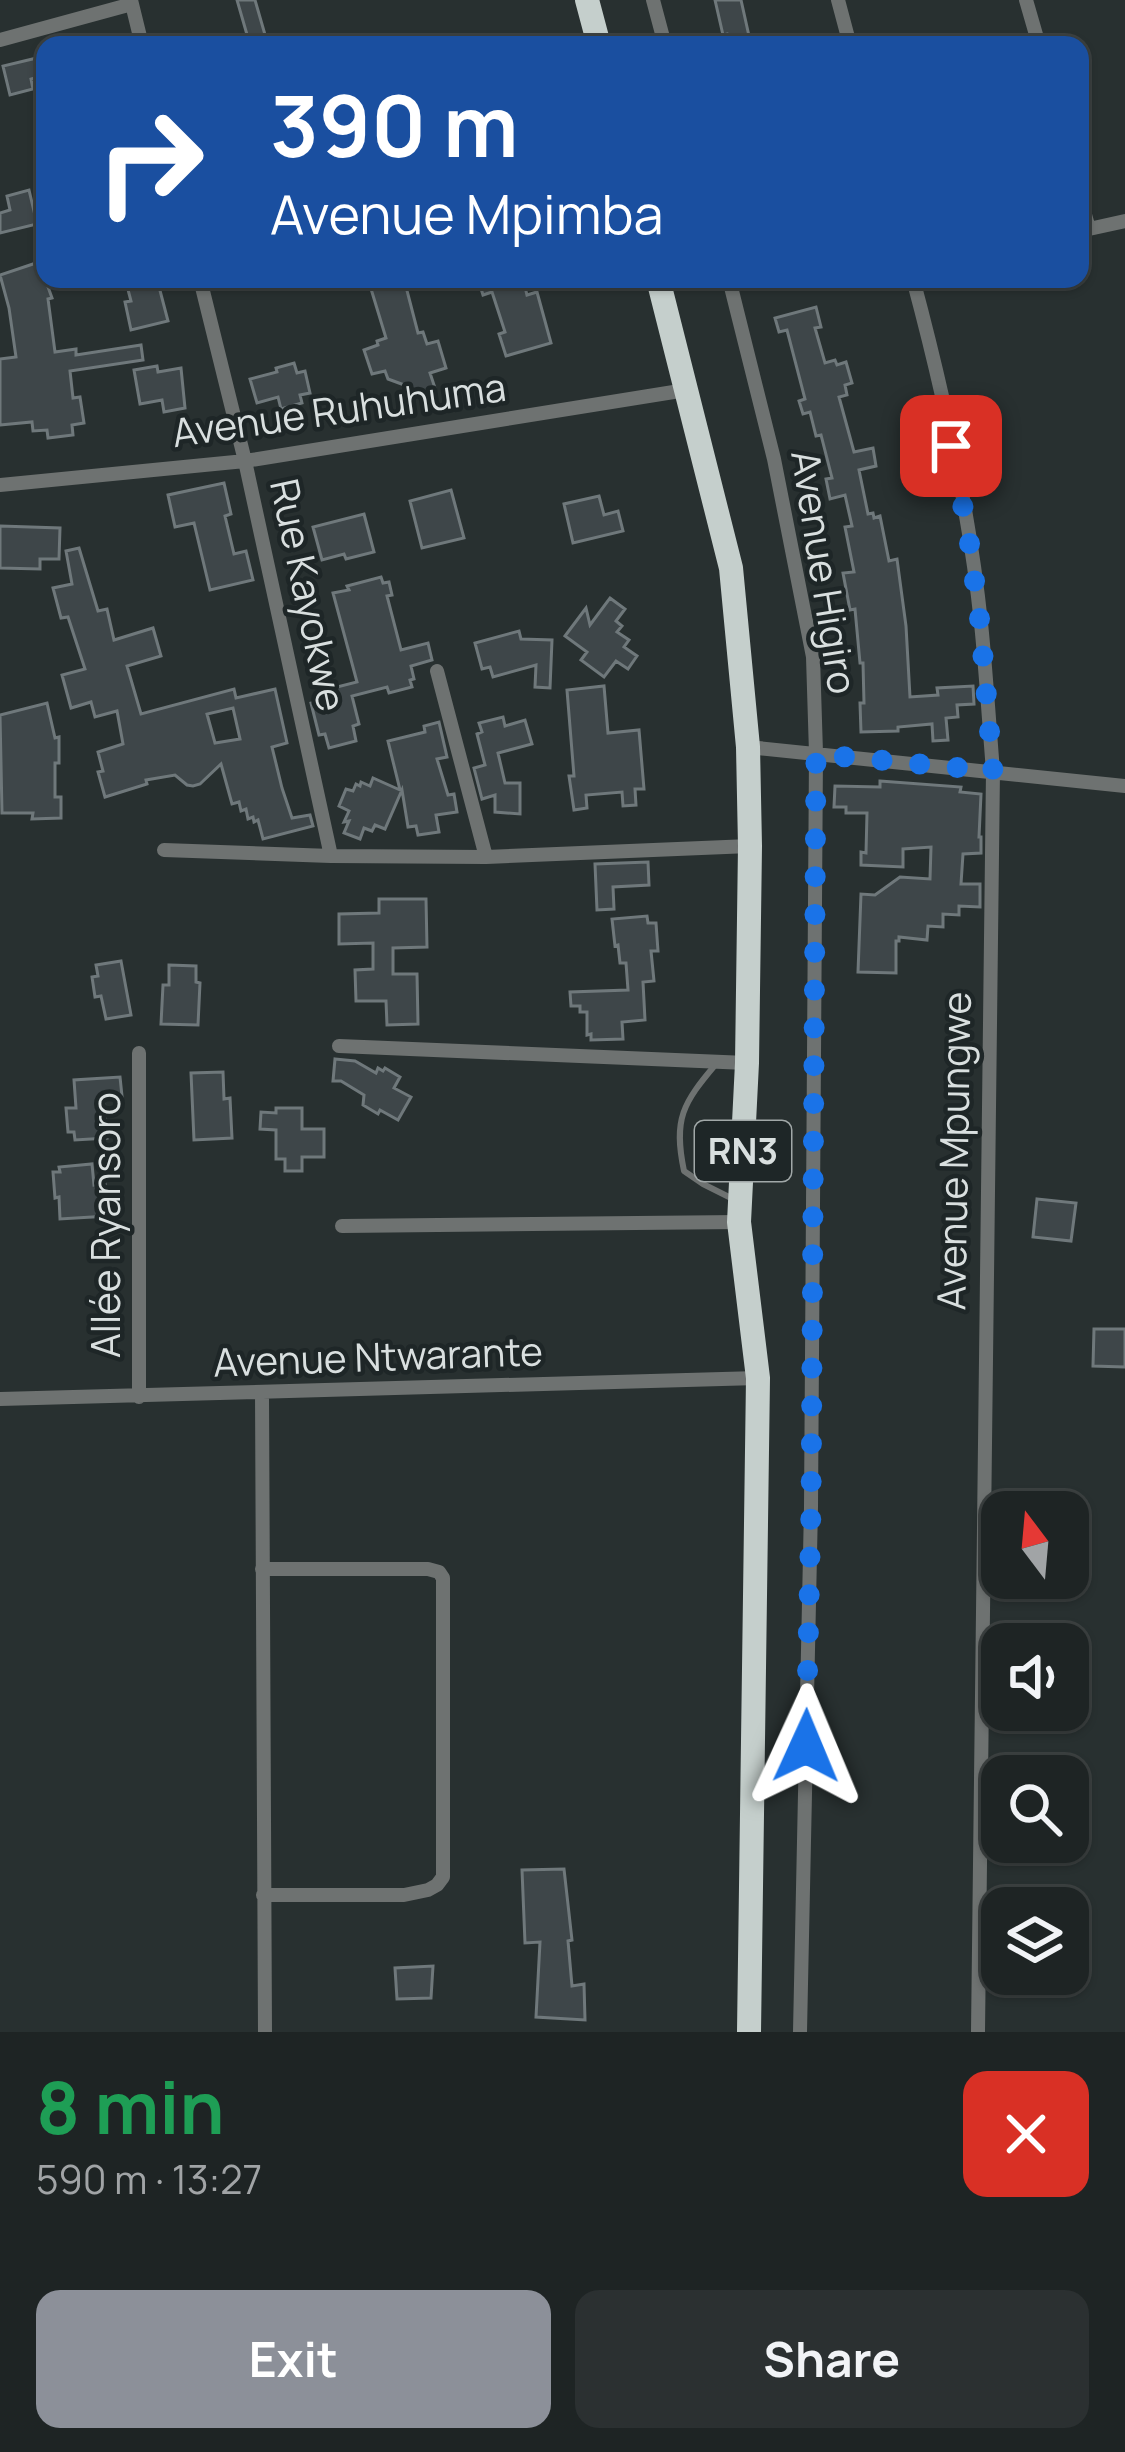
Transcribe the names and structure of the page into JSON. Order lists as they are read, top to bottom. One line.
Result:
{"streets":{"highway":["RN3"],"street":["Avenue Ruhuhuma","Avenue Higiro","Rue Kayokwe","Avenue Mpungwe","Allée Ryansoro","Avenue Ntwarante"]},"crossings":[["Avenue Ruhuhuma","Rue Kayokwe"],["Avenue Ruhuhuma","RN3"],["RN3","Avenue Ntwarante"],["Allée Ryansoro","Avenue Ntwarante"]],"north":"top","page":{"turn":["390 m","Avenue Mpimba"],"heading":["8 min","590 m · 13:27"],"buttons":["Exit","Share"]}}
